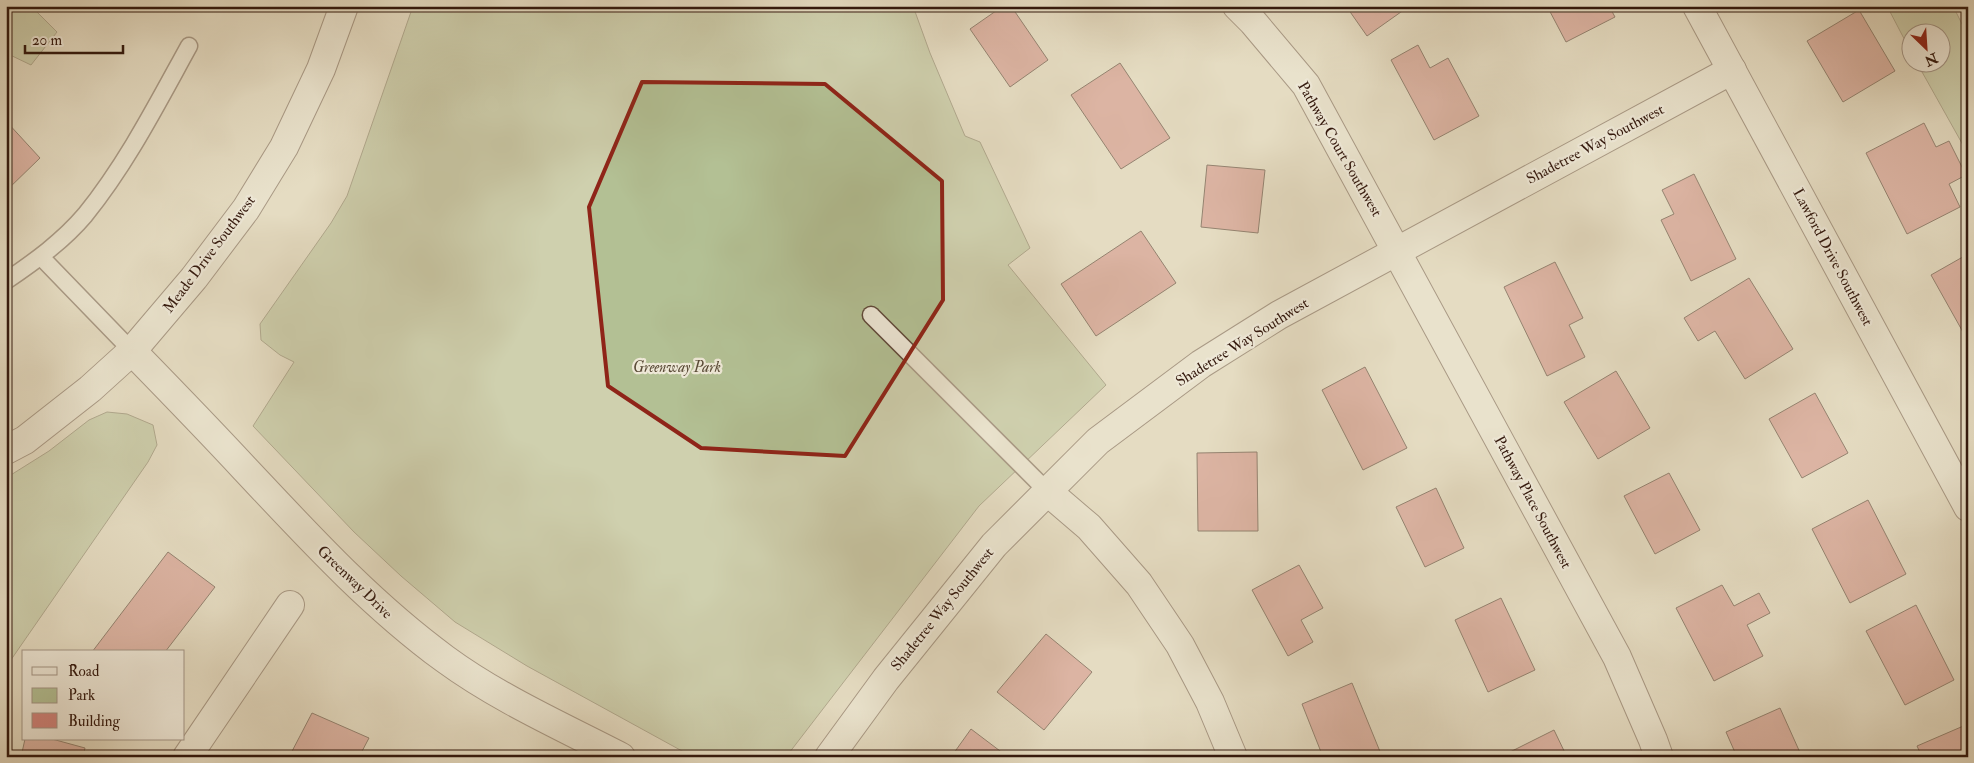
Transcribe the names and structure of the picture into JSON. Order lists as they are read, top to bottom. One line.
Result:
{"streets":{"street":["Shadetree Way Southwest","Pathway Court Southwest","Meade Drive Southwest","Lawford Drive Southwest","Pathway Place Southwest","Greenway Drive"]},"crossings":[["Shadetree Way Southwest","Pathway Court Southwest"],["Shadetree Way Southwest","Lawford Drive Southwest"],["Shadetree Way Southwest","Pathway Place Southwest"],["Pathway Court Southwest","Pathway Place Southwest"],["Meade Drive Southwest","Greenway Drive"]],"parks":["Greenway Park"],"legend":["Road","Park","Building"],"scale_bar":"20 m","north":"bottom right"}
